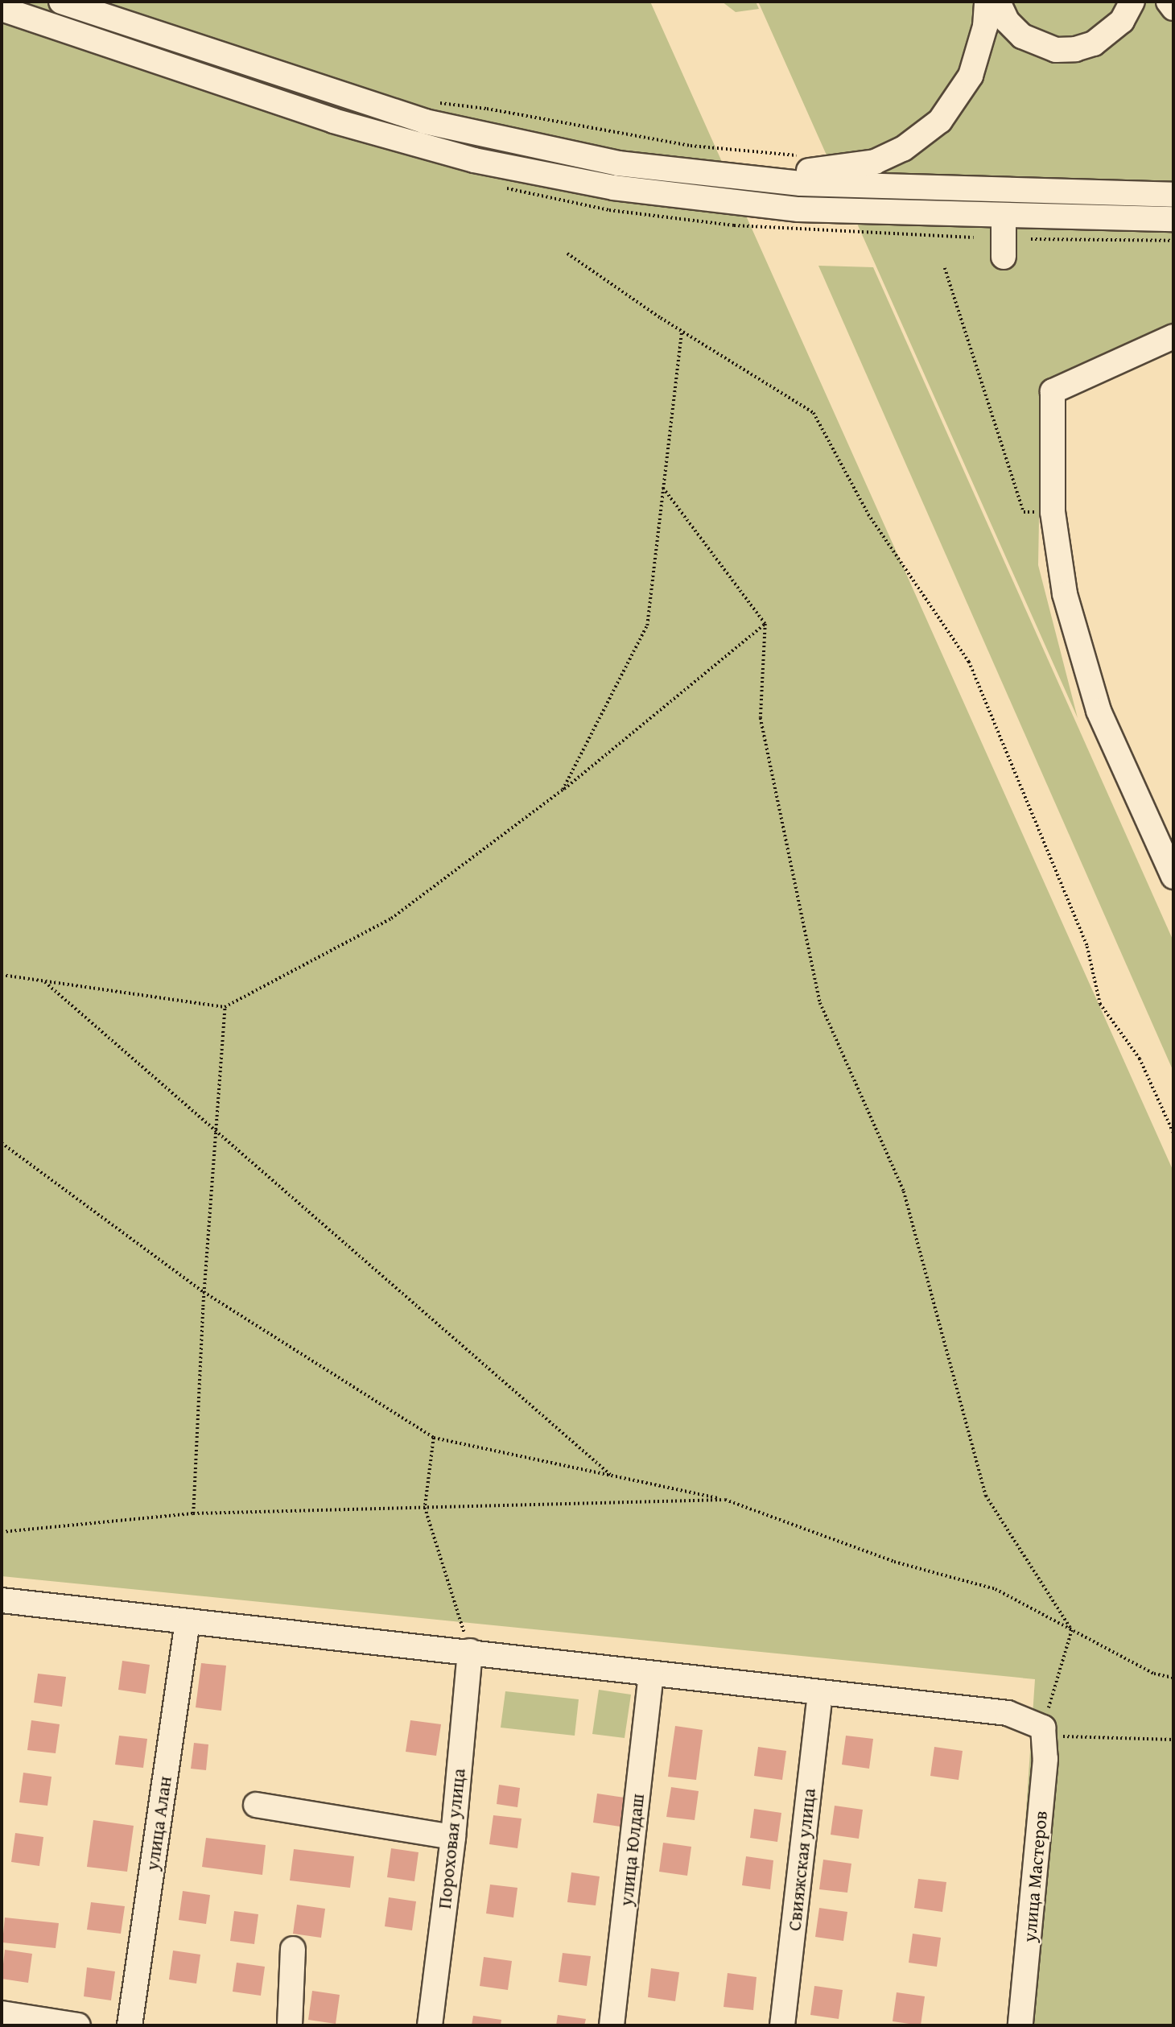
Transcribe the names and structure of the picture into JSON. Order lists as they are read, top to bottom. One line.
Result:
{"streets":{"street":["улица Алан","Пороховая улица","улица Юлдаш","Свияжская улица","улица Мастеров"]}}
